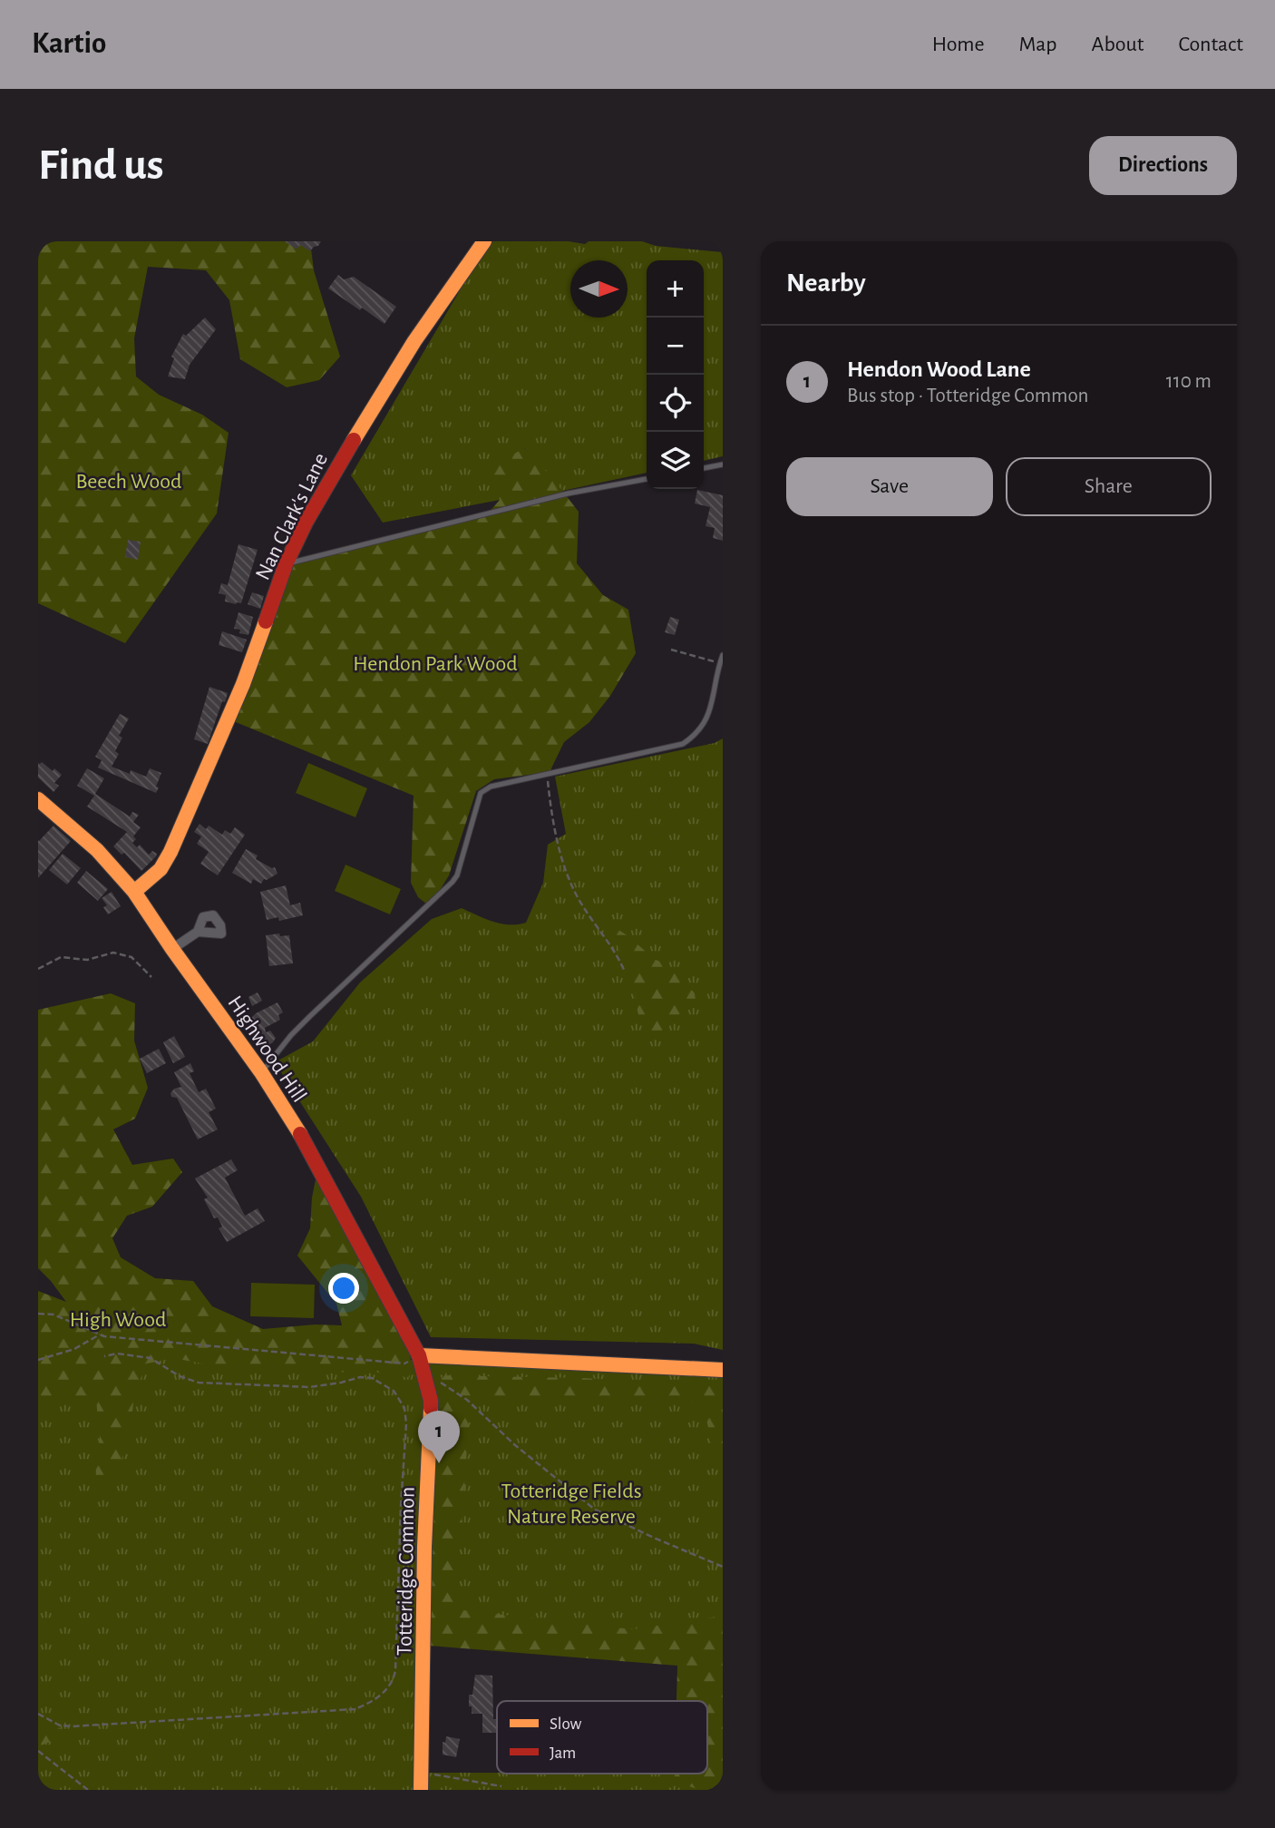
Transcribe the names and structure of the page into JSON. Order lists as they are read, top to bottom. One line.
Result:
{"streets":{"main road":["Nan Clark's Lane","Highwood Hill","Totteridge Common"]},"crossings":[["Nan Clark's Lane","Highwood Hill"],["Highwood Hill","Totteridge Common"]],"parks":["Beech Wood","Hendon Park Wood","High Wood","Totteridge Fields Nature Reserve"],"legend":["Slow","Jam"],"north":"right","page":{"header":"Kartio","nav":["Home","Map","About","Contact"],"buttons":["Directions",["Save","Share"]],"title":"Find us","heading":"Nearby","map_buttons":["+","−"],"list":[{"mark":"1","name":"Hendon Wood Lane","note":"Bus stop · Totteridge Common","value":"110 m"}],"pins":"1"}}
